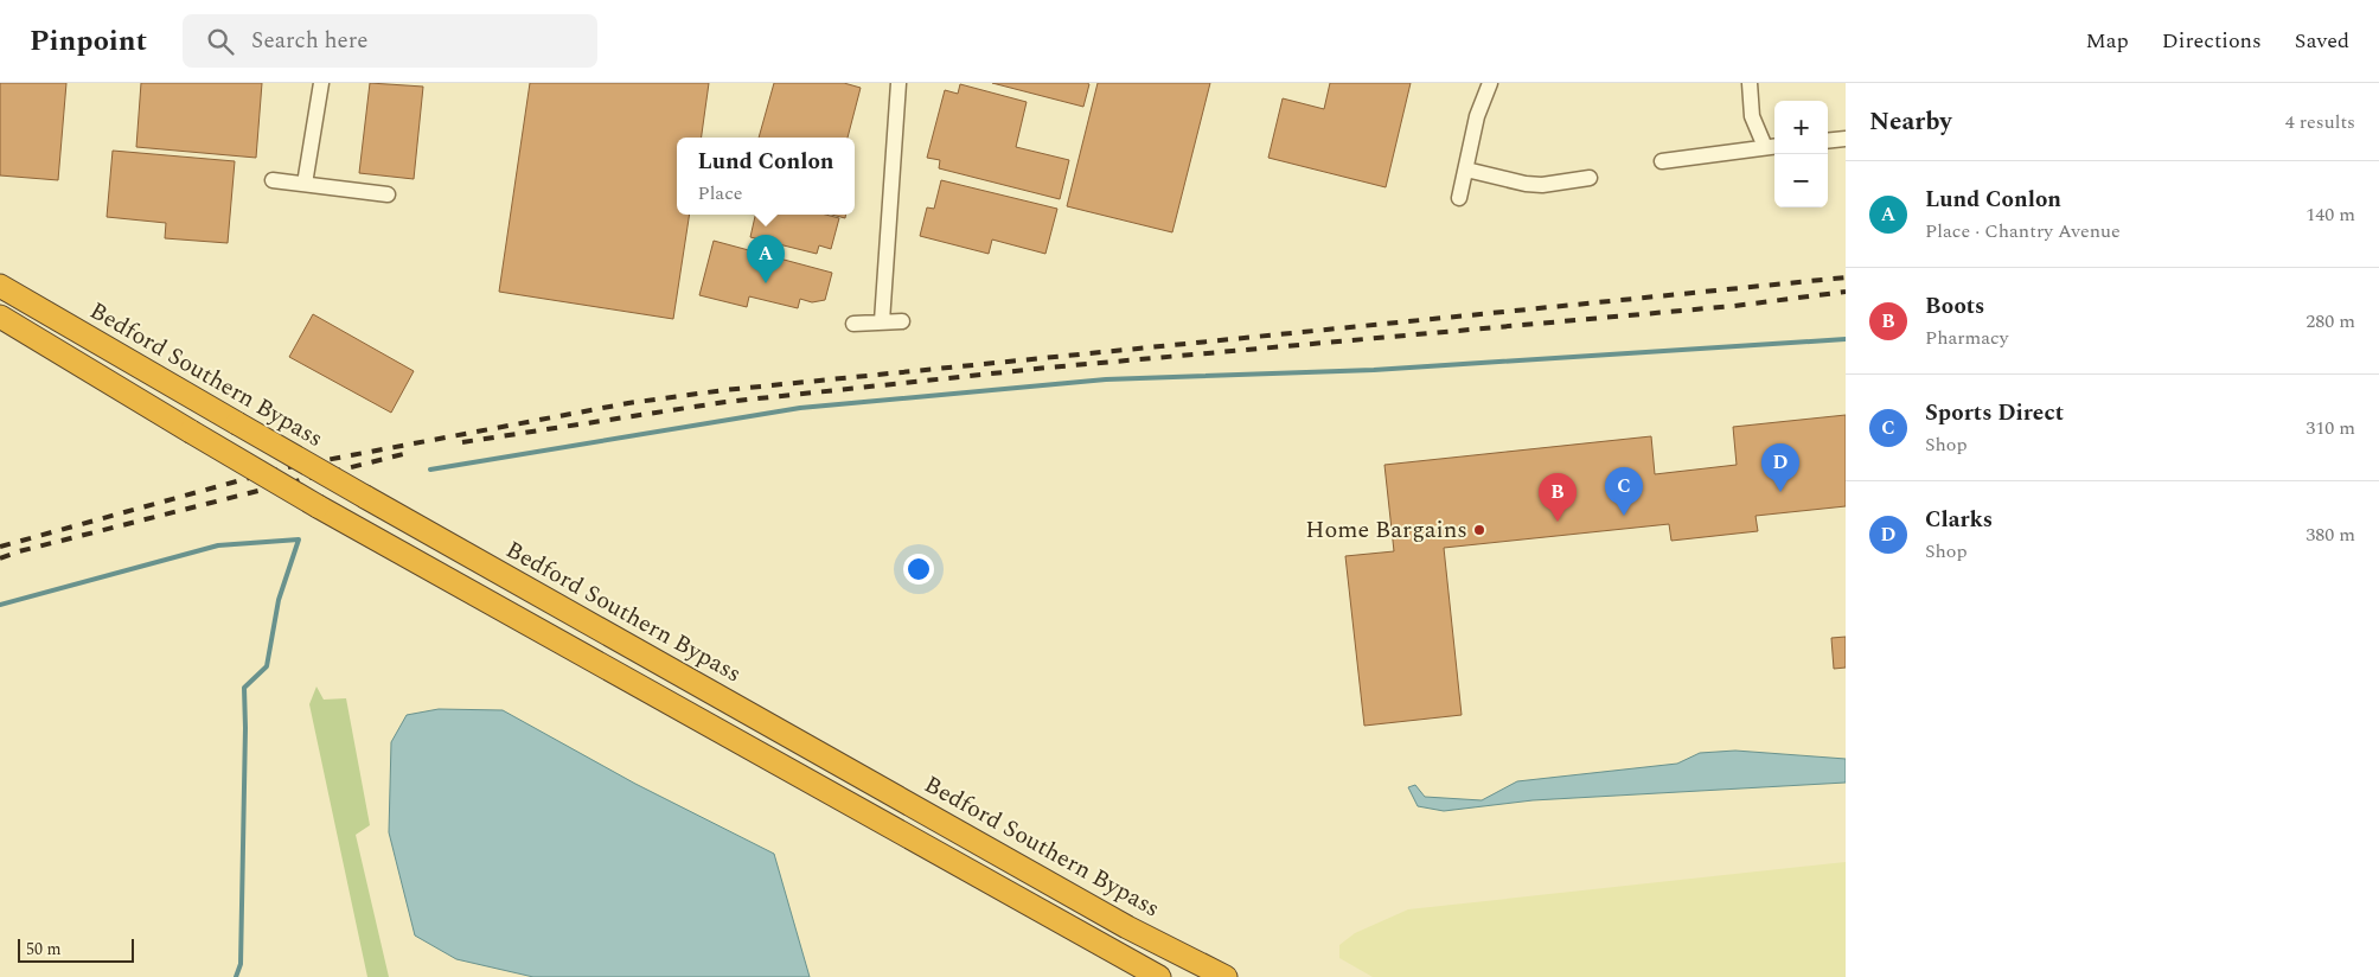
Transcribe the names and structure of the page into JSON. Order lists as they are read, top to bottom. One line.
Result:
{"streets":{"highway":["Bedford Southern Bypass"]},"places":["Home Bargains"],"scale_bar":"50 m","page":{"header":"Pinpoint","search":"Search here","nav":["Map","Directions","Saved"],"heading":["Nearby","4 results"],"map_buttons":["+","−"],"popup":["Lund Conlon","Place"],"list":[{"mark":"A","name":"Lund Conlon","note":"Place · Chantry Avenue","value":"140 m"},{"mark":"B","name":"Boots","note":"Pharmacy","value":"280 m"},{"mark":"C","name":"Sports Direct","note":"Shop","value":"310 m"},{"mark":"D","name":"Clarks","note":"Shop","value":"380 m"}],"pins":["A","D","C","B"],"scale":"50 m"}}
